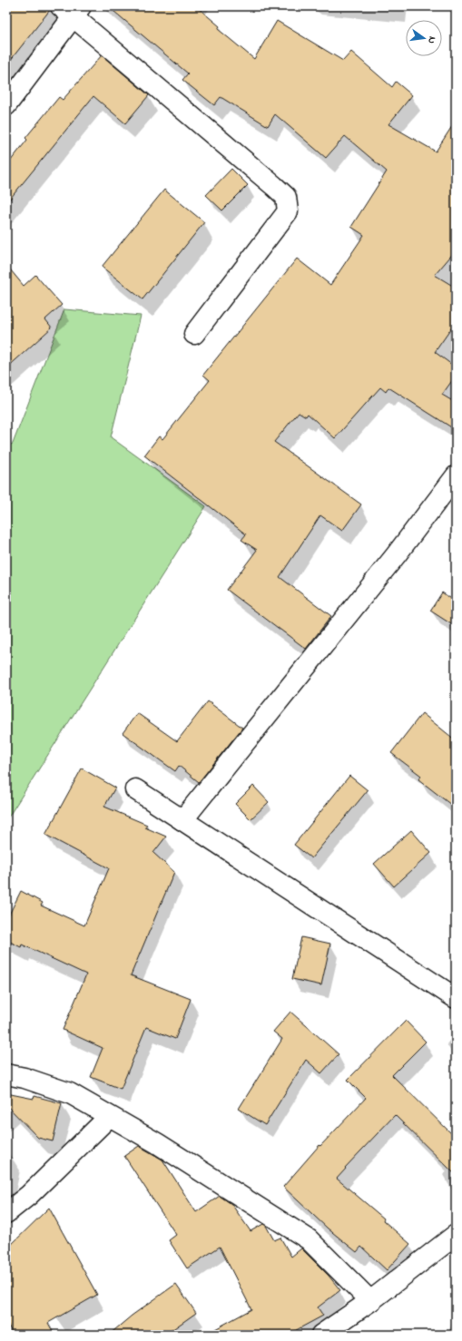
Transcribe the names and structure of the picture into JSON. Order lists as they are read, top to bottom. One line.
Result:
{"north":"right"}
